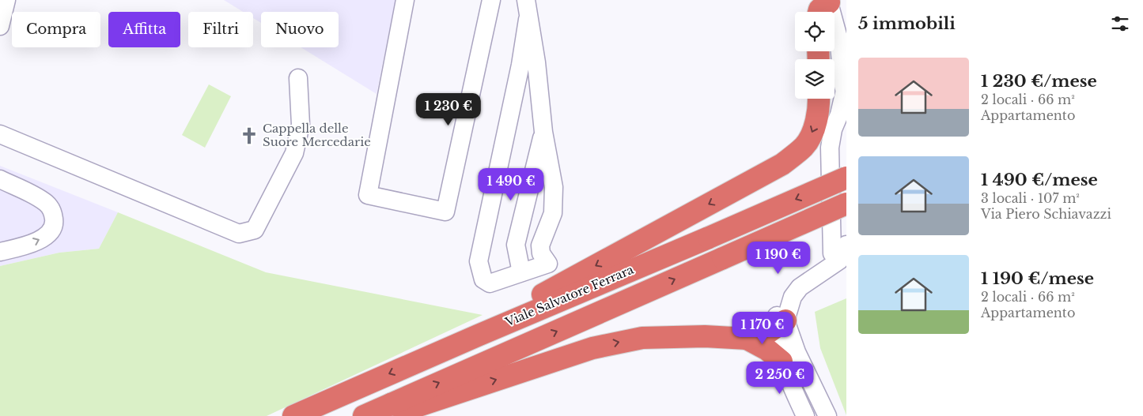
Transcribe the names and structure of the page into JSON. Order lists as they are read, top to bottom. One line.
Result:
{"streets":{"highway":["Viale Salvatore Ferrara"]},"places":{"church":["Cappella delle Suore Mercedarie"]},"page":{"heading":"5 immobili","chip":["Compra","Affitta","Filtri","Nuovo"],"list":[{"name":"1 230 €/mese","note":"2 locali · 66 m² · Appartamento"},{"name":"1 490 €/mese","note":"3 locali · 107 m² · Via Piero Schiavazzi"},{"name":"1 190 €/mese","note":"2 locali · 66 m² · Appartamento"}],"price":["1 230 €","1 490 €","1 190 €","1 170 €","2 250 €"]}}
